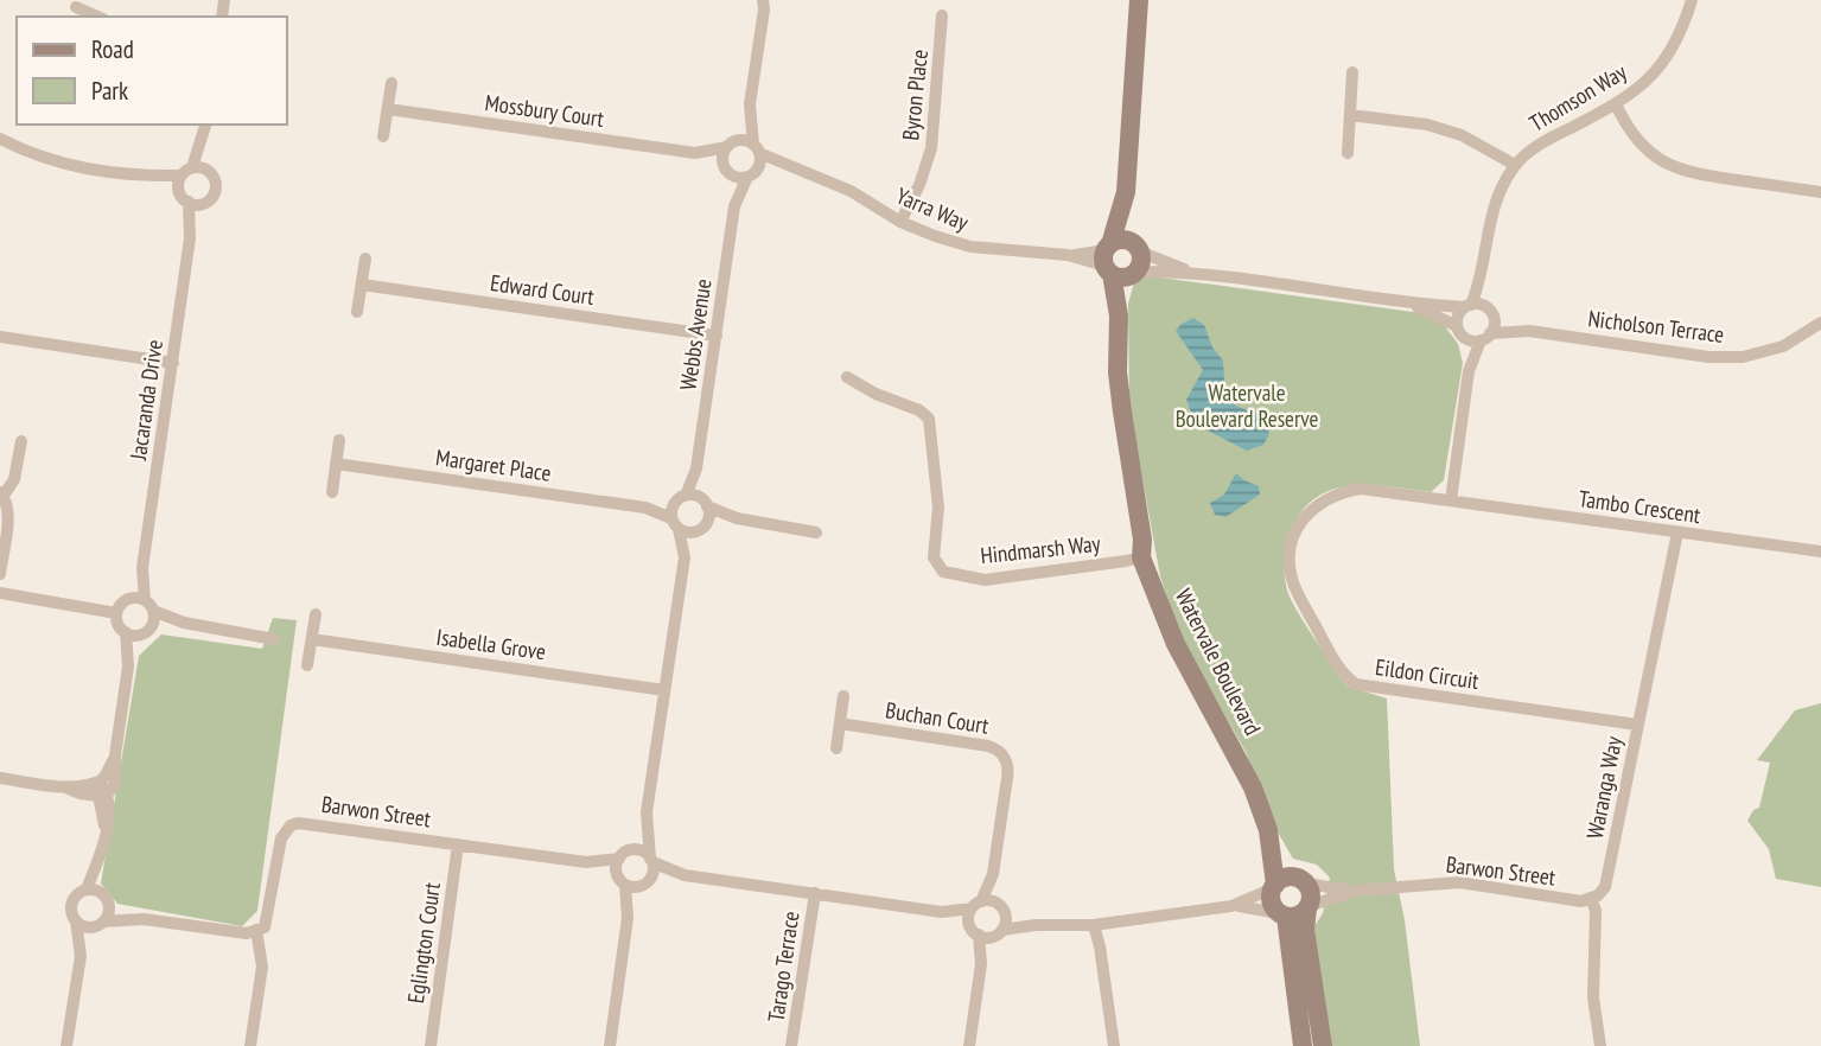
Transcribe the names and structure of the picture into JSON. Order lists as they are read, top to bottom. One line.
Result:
{"streets":{"street":["Byron Place","Thomson Way","Mossbury Court","Yarra Way","Edward Court","Nicholson Terrace","Webbs Avenue","Jacaranda Drive","Margaret Place","Tambo Crescent","Hindmarsh Way","Isabella Grove","Watervale Boulevard","Eildon Circuit","Buchan Court","Waranga Way","Barwon Street","Eglington Court","Tarago Terrace"]},"crossings":[["Byron Place","Yarra Way"],["Thomson Way","Nicholson Terrace"],["Mossbury Court","Yarra Way"],["Mossbury Court","Webbs Avenue"],["Yarra Way","Webbs Avenue"],["Yarra Way","Watervale Boulevard"],["Edward Court","Webbs Avenue"],["Webbs Avenue","Margaret Place"],["Tambo Crescent","Eildon Circuit"],["Tambo Crescent","Waranga Way"],["Hindmarsh Way","Watervale Boulevard"],["Watervale Boulevard","Barwon Street"],["Eildon Circuit","Waranga Way"],["Waranga Way","Barwon Street"],["Barwon Street","Eglington Court"]],"parks":["Watervale Boulevard Reserve"],"legend":["Road","Park"]}
